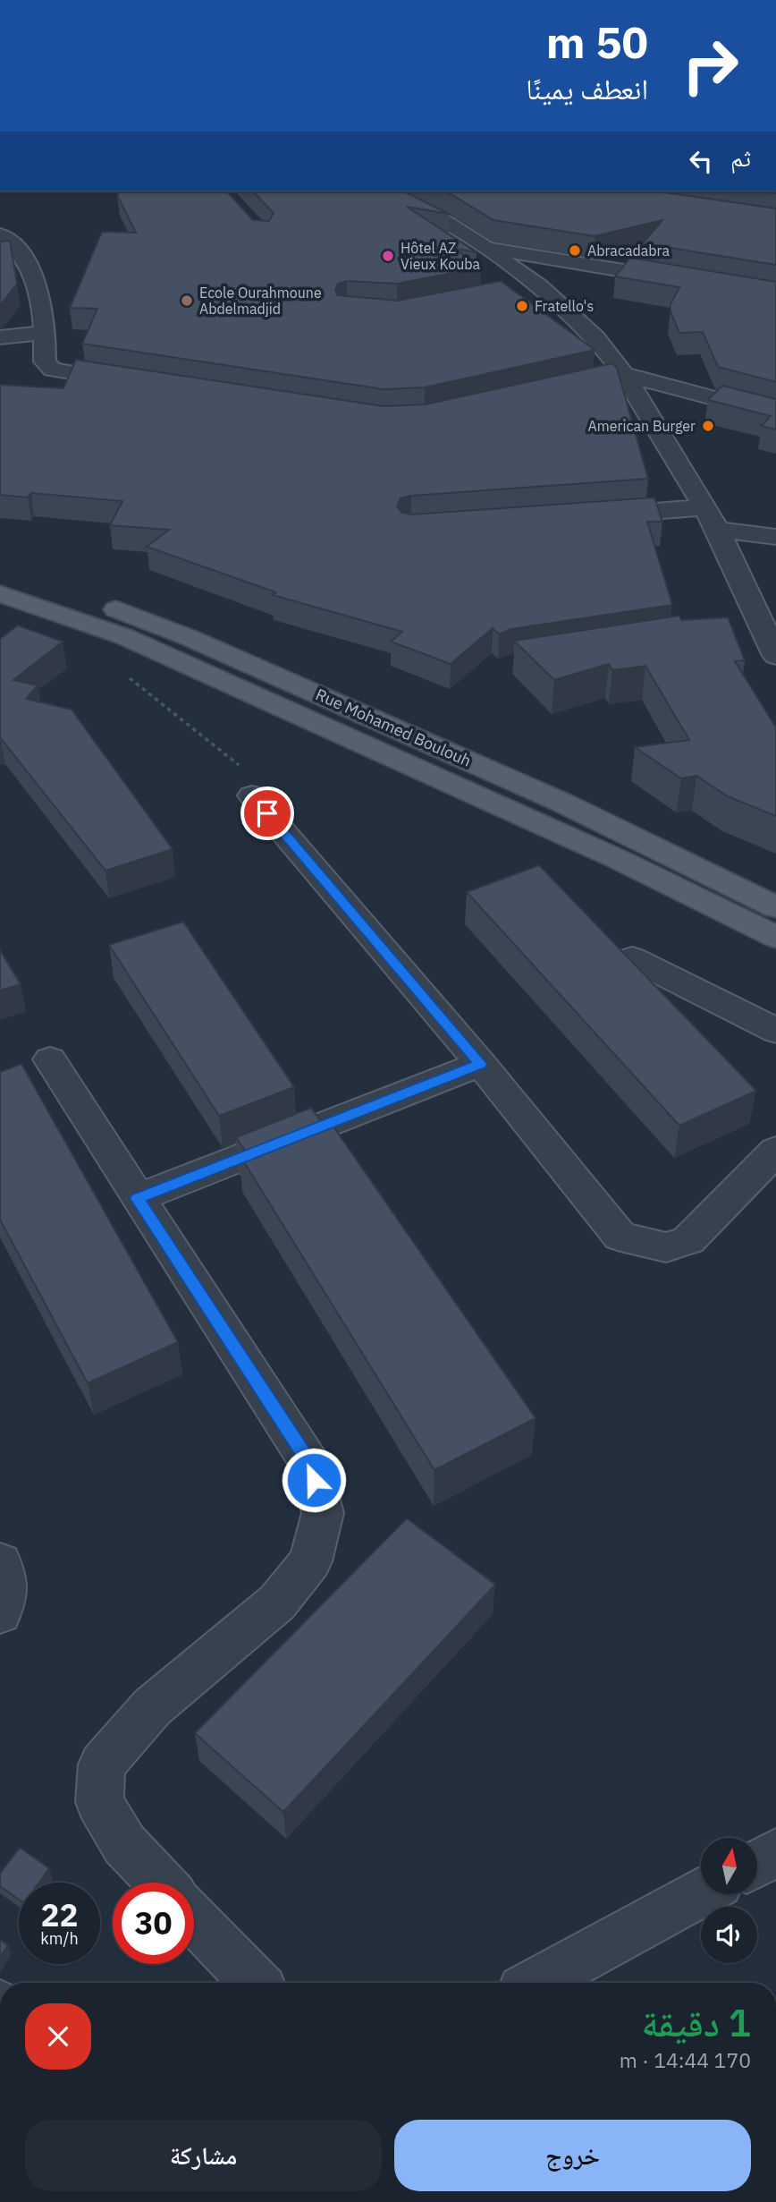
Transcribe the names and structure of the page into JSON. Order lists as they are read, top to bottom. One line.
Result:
{"streets":{"main road":["Rue Mohamed Boulouh"]},"places":["Abracadabra","Hôtel AZ Vieux Kouba","Ecole Ourahmoune Abdelmadjid","Fratello's","American Burger"],"north":"top","page":{"turn":["50 m","انعطف يمينًا"],"then":"ثم","speed":"22 km/h","limit":"30","heading":["1 دقيقة","170 m · 14:44"],"buttons":["خروج","مشاركة"]}}
